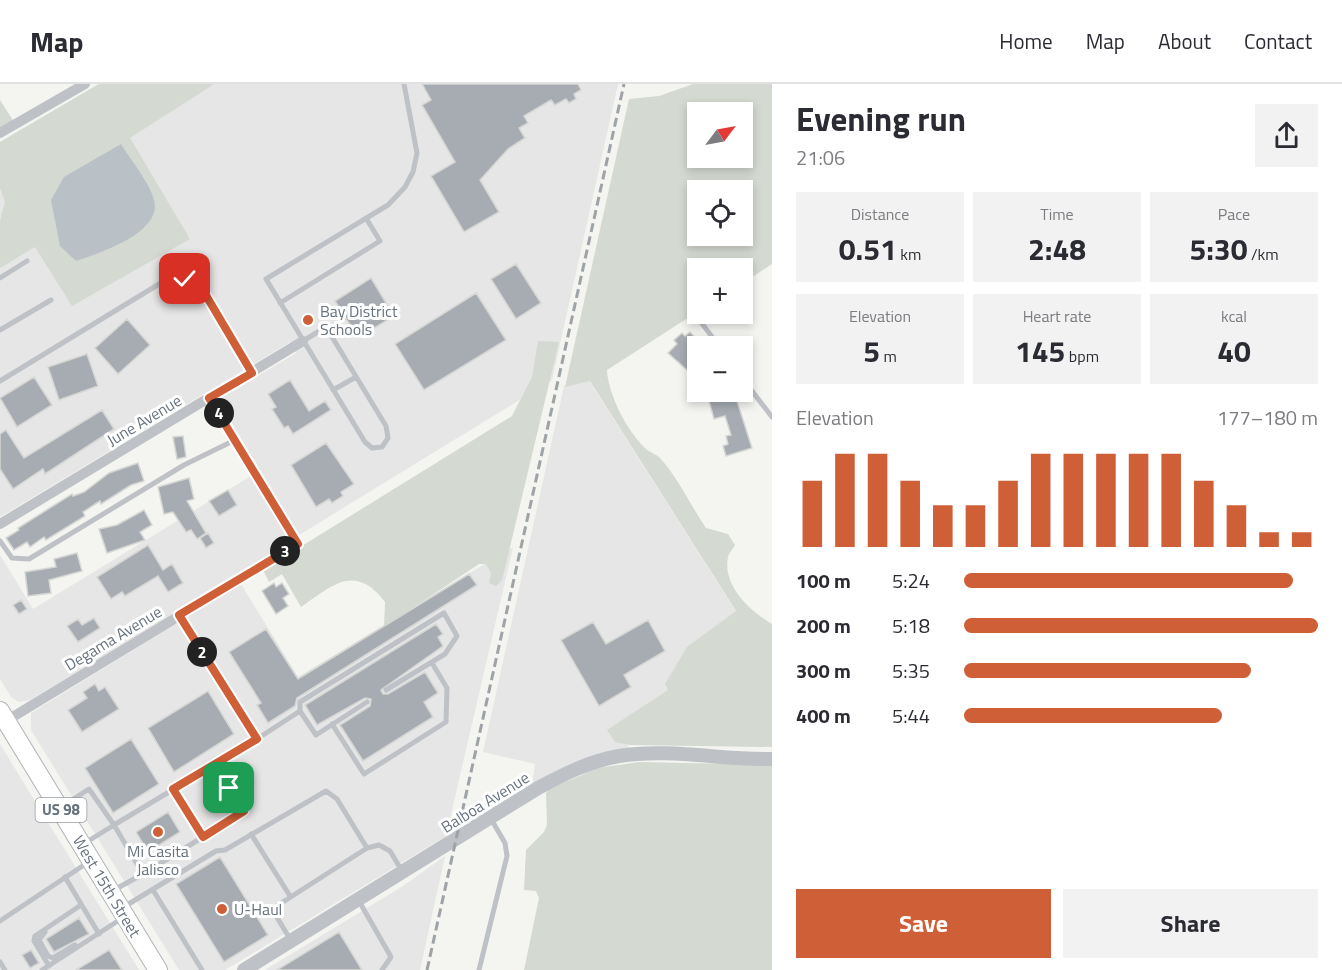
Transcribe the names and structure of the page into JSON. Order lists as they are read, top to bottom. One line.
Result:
{"streets":{"highway":["US 98","West 15th Street"],"street":["June Avenue","Degama Avenue","Balboa Avenue"]},"crossings":[["Degama Avenue","West 15th Street"]],"places":["Bay District Schools","Mi Casita Jalisco","U-Haul"],"north":"top right","page":{"header":"Map","nav":["Home","Map","About","Contact"],"heading":["Evening run","21:06"],"map_buttons":["+","−"],"stats":[["Distance","0.51 km"],["Time","2:48"],["Pace","5:30 /km"],["Elevation","5 m"],["Heart rate","145 bpm"],["kcal","40"]],"chart":["Elevation","177–180 m"],"pins":["4","3","2"],"list":[{"name":"100 m","note":"5:24"},{"name":"200 m","note":"5:18"},{"name":"300 m","note":"5:35"},{"name":"400 m","note":"5:44"}],"buttons":["Save","Share"]}}
